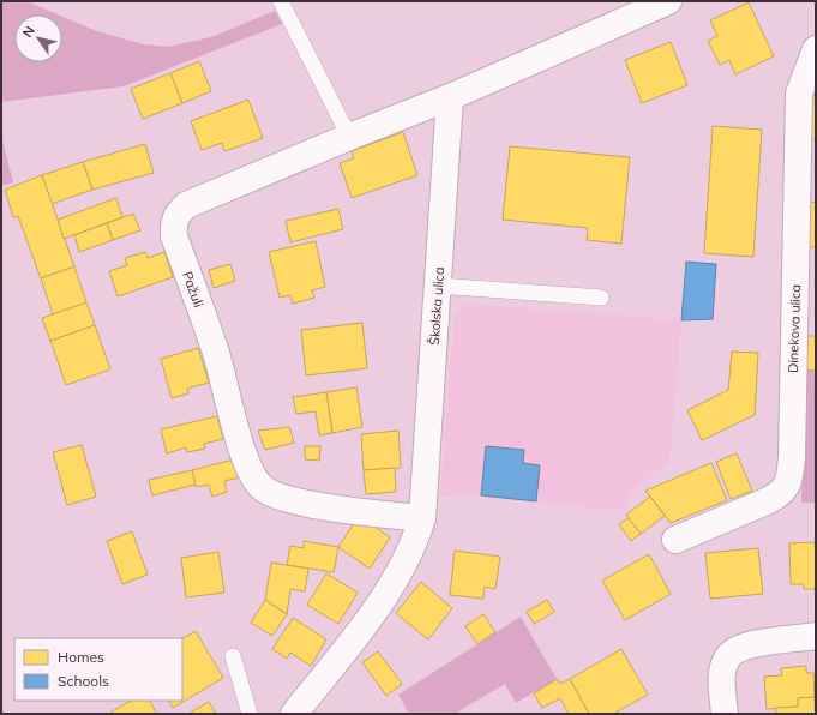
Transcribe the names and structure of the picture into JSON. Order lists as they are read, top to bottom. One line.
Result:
{"streets":{"street":["Pažuli","Školska ulica","Dinekova ulica"]},"crossings":[["Pažuli","Školska ulica"]],"legend":["Homes","Schools"],"north":"top left"}
